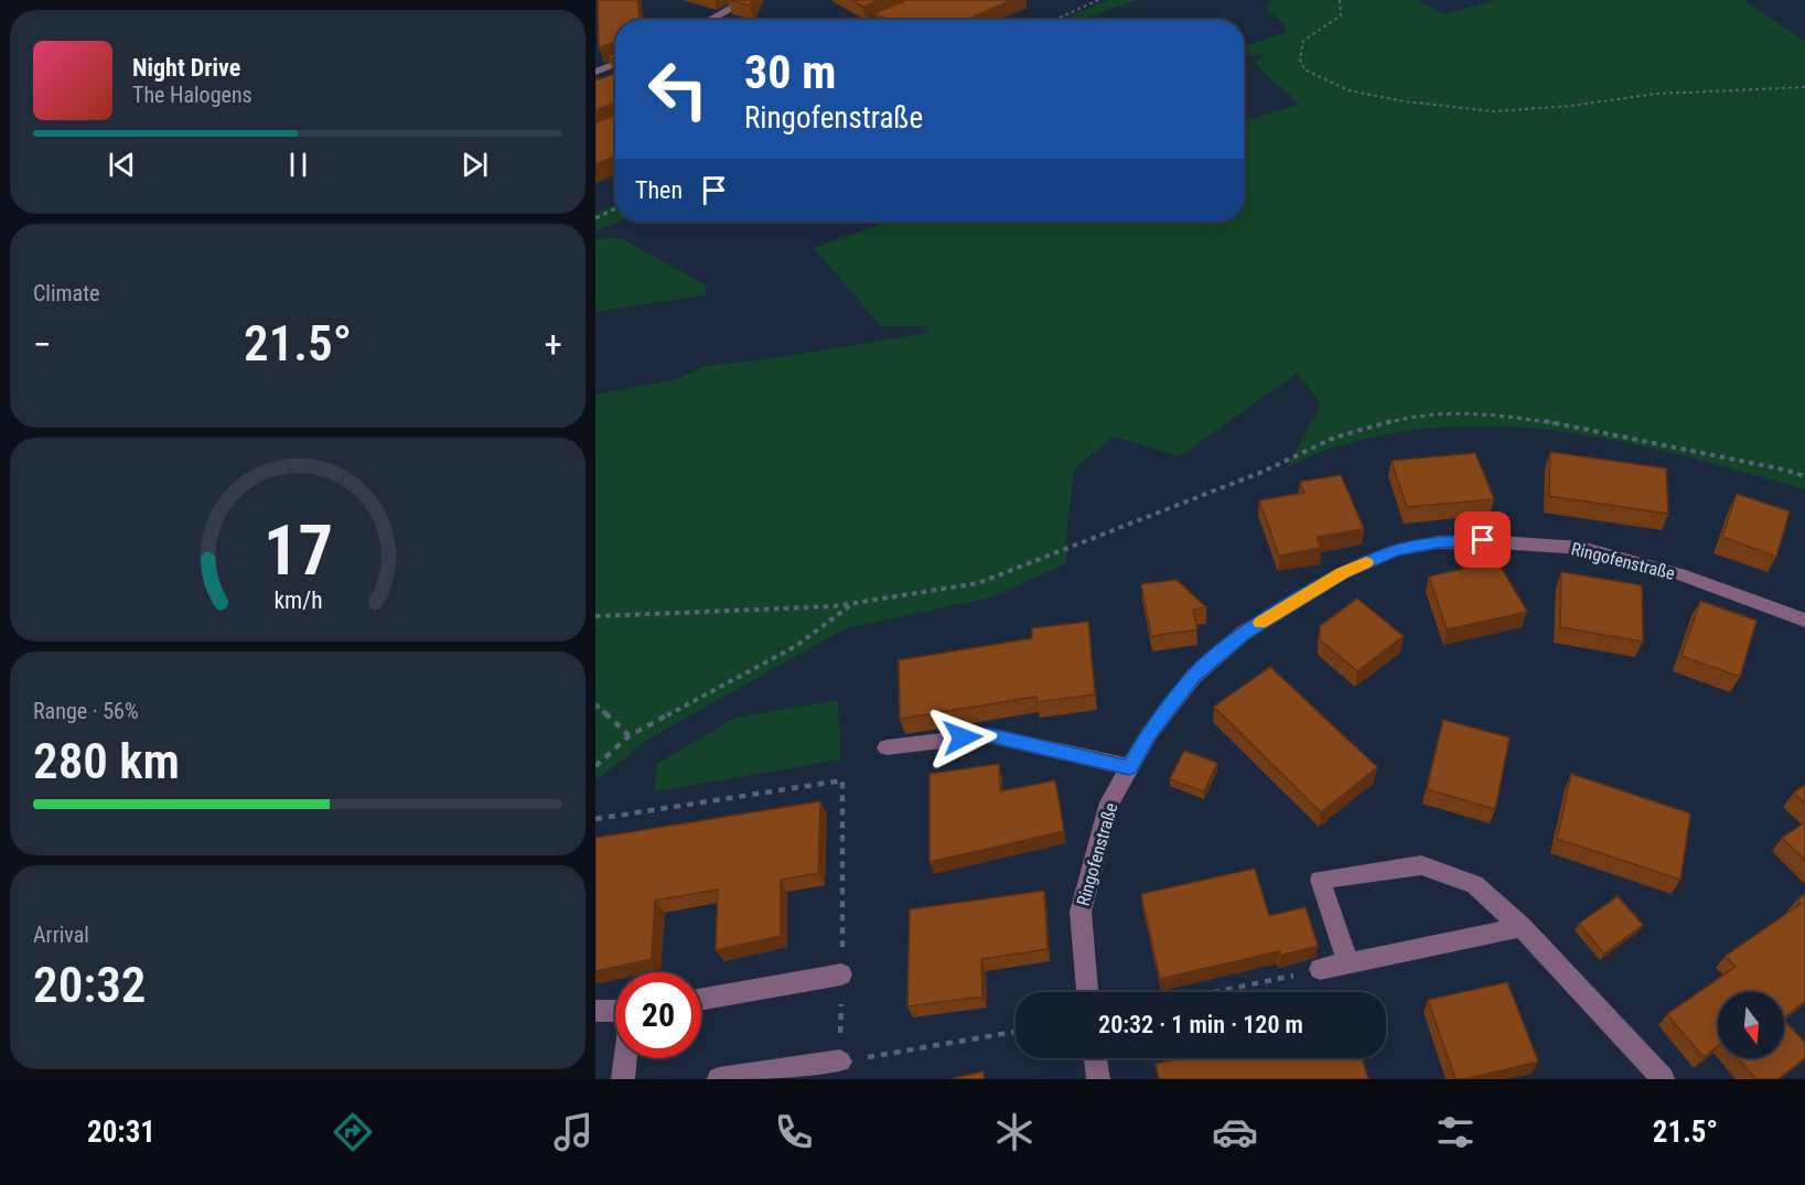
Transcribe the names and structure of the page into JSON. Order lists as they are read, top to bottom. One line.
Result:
{"streets":{"street":["Ringofenstraße"]},"north":"bottom","page":{"turn":["30 m","Ringofenstraße"],"song":["Night Drive","The Halogens"],"then":"Then","tile":["Climate",["Range · 56%","280 km"],["Arrival","20:32"]],"heat":["−","21.5°","+"],"limit":"20","trip":"20:32 · 1 min · 120 m","tabs":["20:31","21.5°"],"gauge":["17","km/h"]}}
